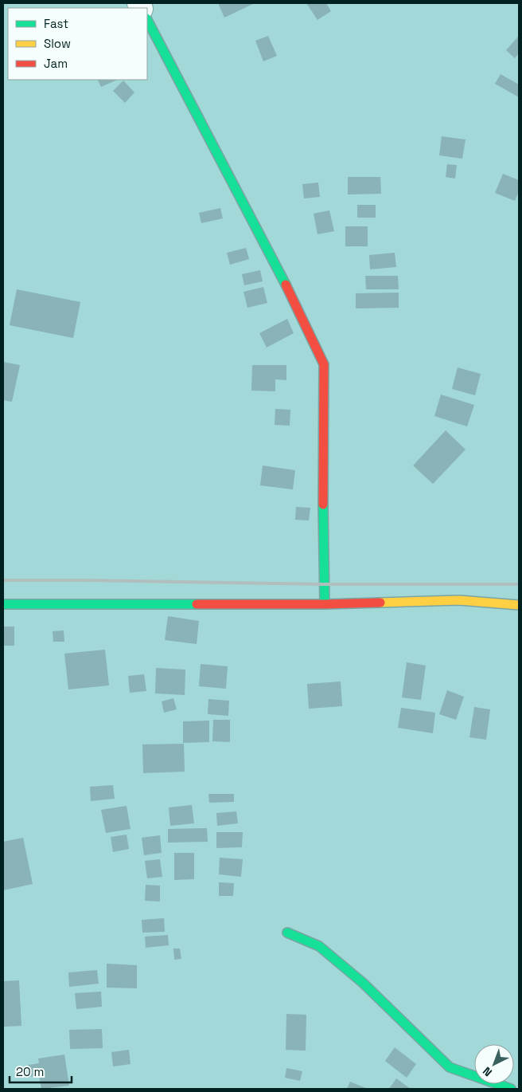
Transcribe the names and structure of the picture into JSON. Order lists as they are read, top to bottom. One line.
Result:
{"legend":["Fast","Slow","Jam"],"scale_bar":"20 m","north":"bottom left"}
